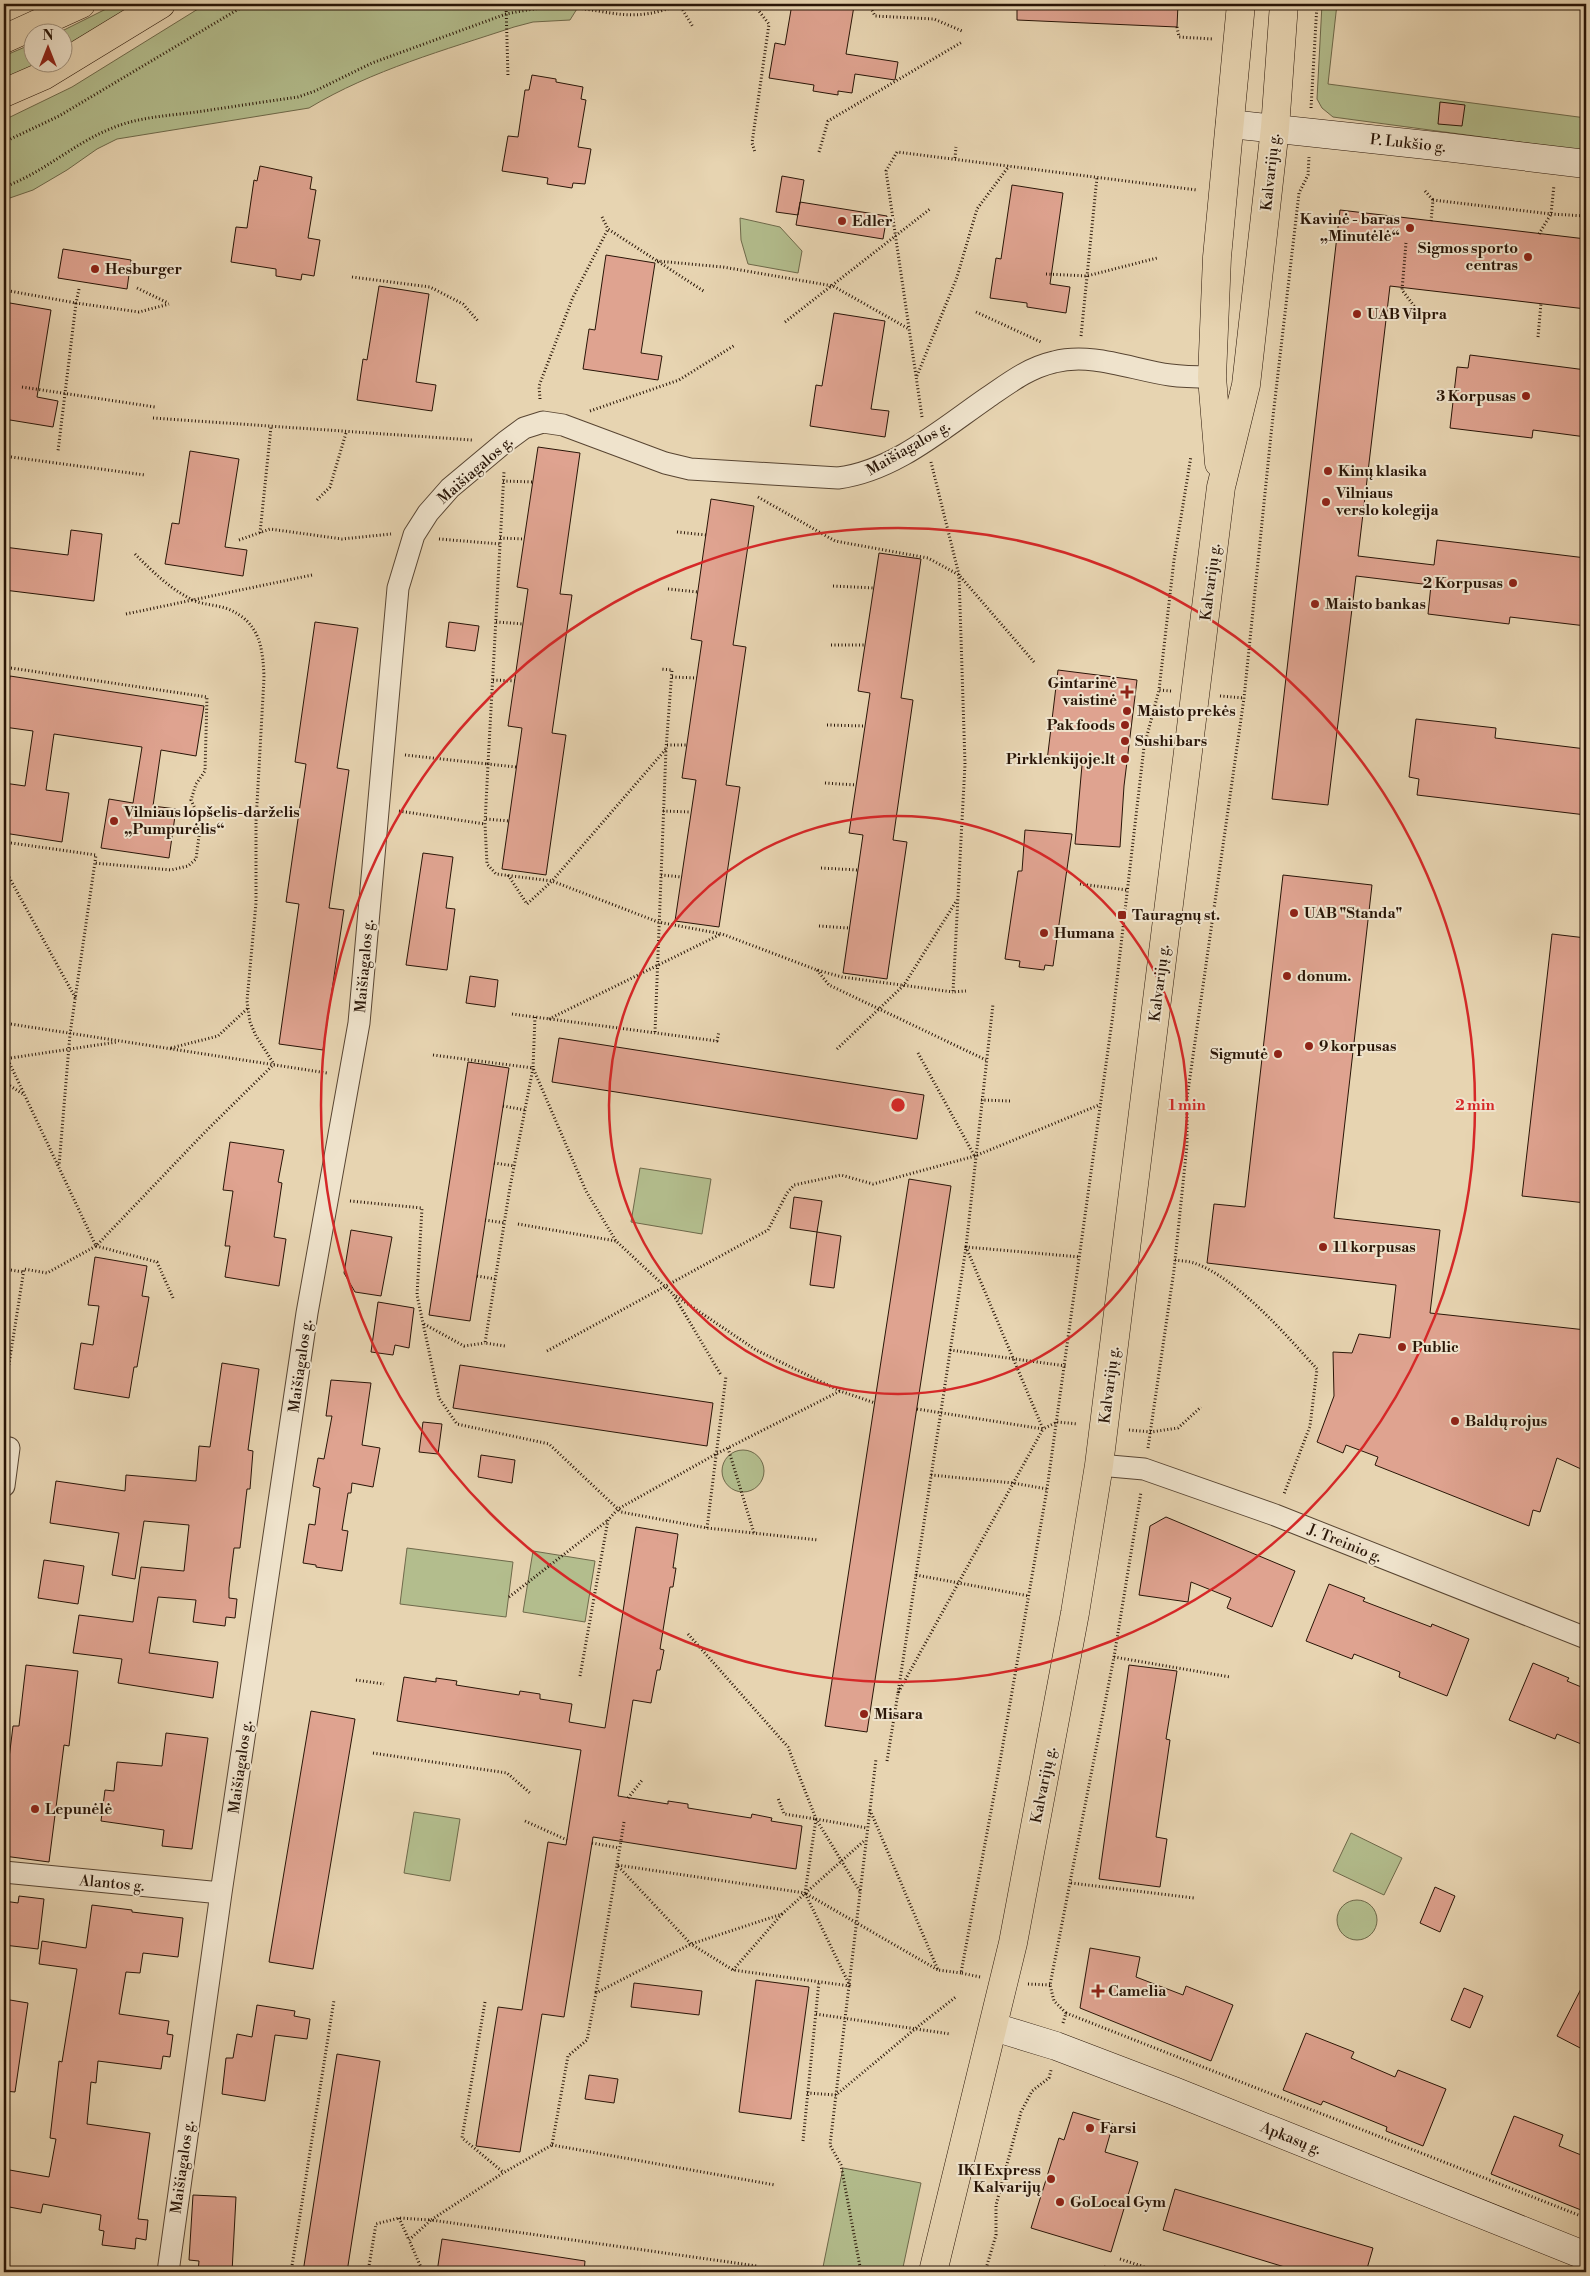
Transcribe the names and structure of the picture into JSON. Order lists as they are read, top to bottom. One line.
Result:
{"streets":{"main road":["P. Lukšio g.","Kalvarijų g.","Apkasų g."],"street":["Maišiagalos g.","J. Treinio g.","Alantos g."]},"crossings":[["P. Lukšio g.","Kalvarijų g."],["Kalvarijų g.","Maišiagalos g."],["Kalvarijų g.","J. Treinio g."],["Kalvarijų g.","Apkasų g."],["Maišiagalos g.","Alantos g."]],"places":{"other":["Edler","Kavinė - baras „Minutėlė“","Sigmos sporto centras","Hesburger","UAB Vilpra","3 Korpusas","Kinų klasika","Vilniaus verslo kolegija","2 Korpusas","Maisto bankas","Maisto prekės","Pak foods","Sushi bars","Pirklenkijoje.lt","Vilniaus lopšelis-darželis „Pumpurėlis“","UAB \"Standa\"","Humana","donum.","9 korpusas","Sigmutė","11 korpusas","Public","Baldų rojus","Misara","Lepunėlė","Farsi","IKI Express Kalvarijų","GoLocal Gym"],"health":["Gintarinė vaistinė","Camelia"],"transit":["Tauragnų st."]},"north":"top","rings":["1 min","2 min"]}
